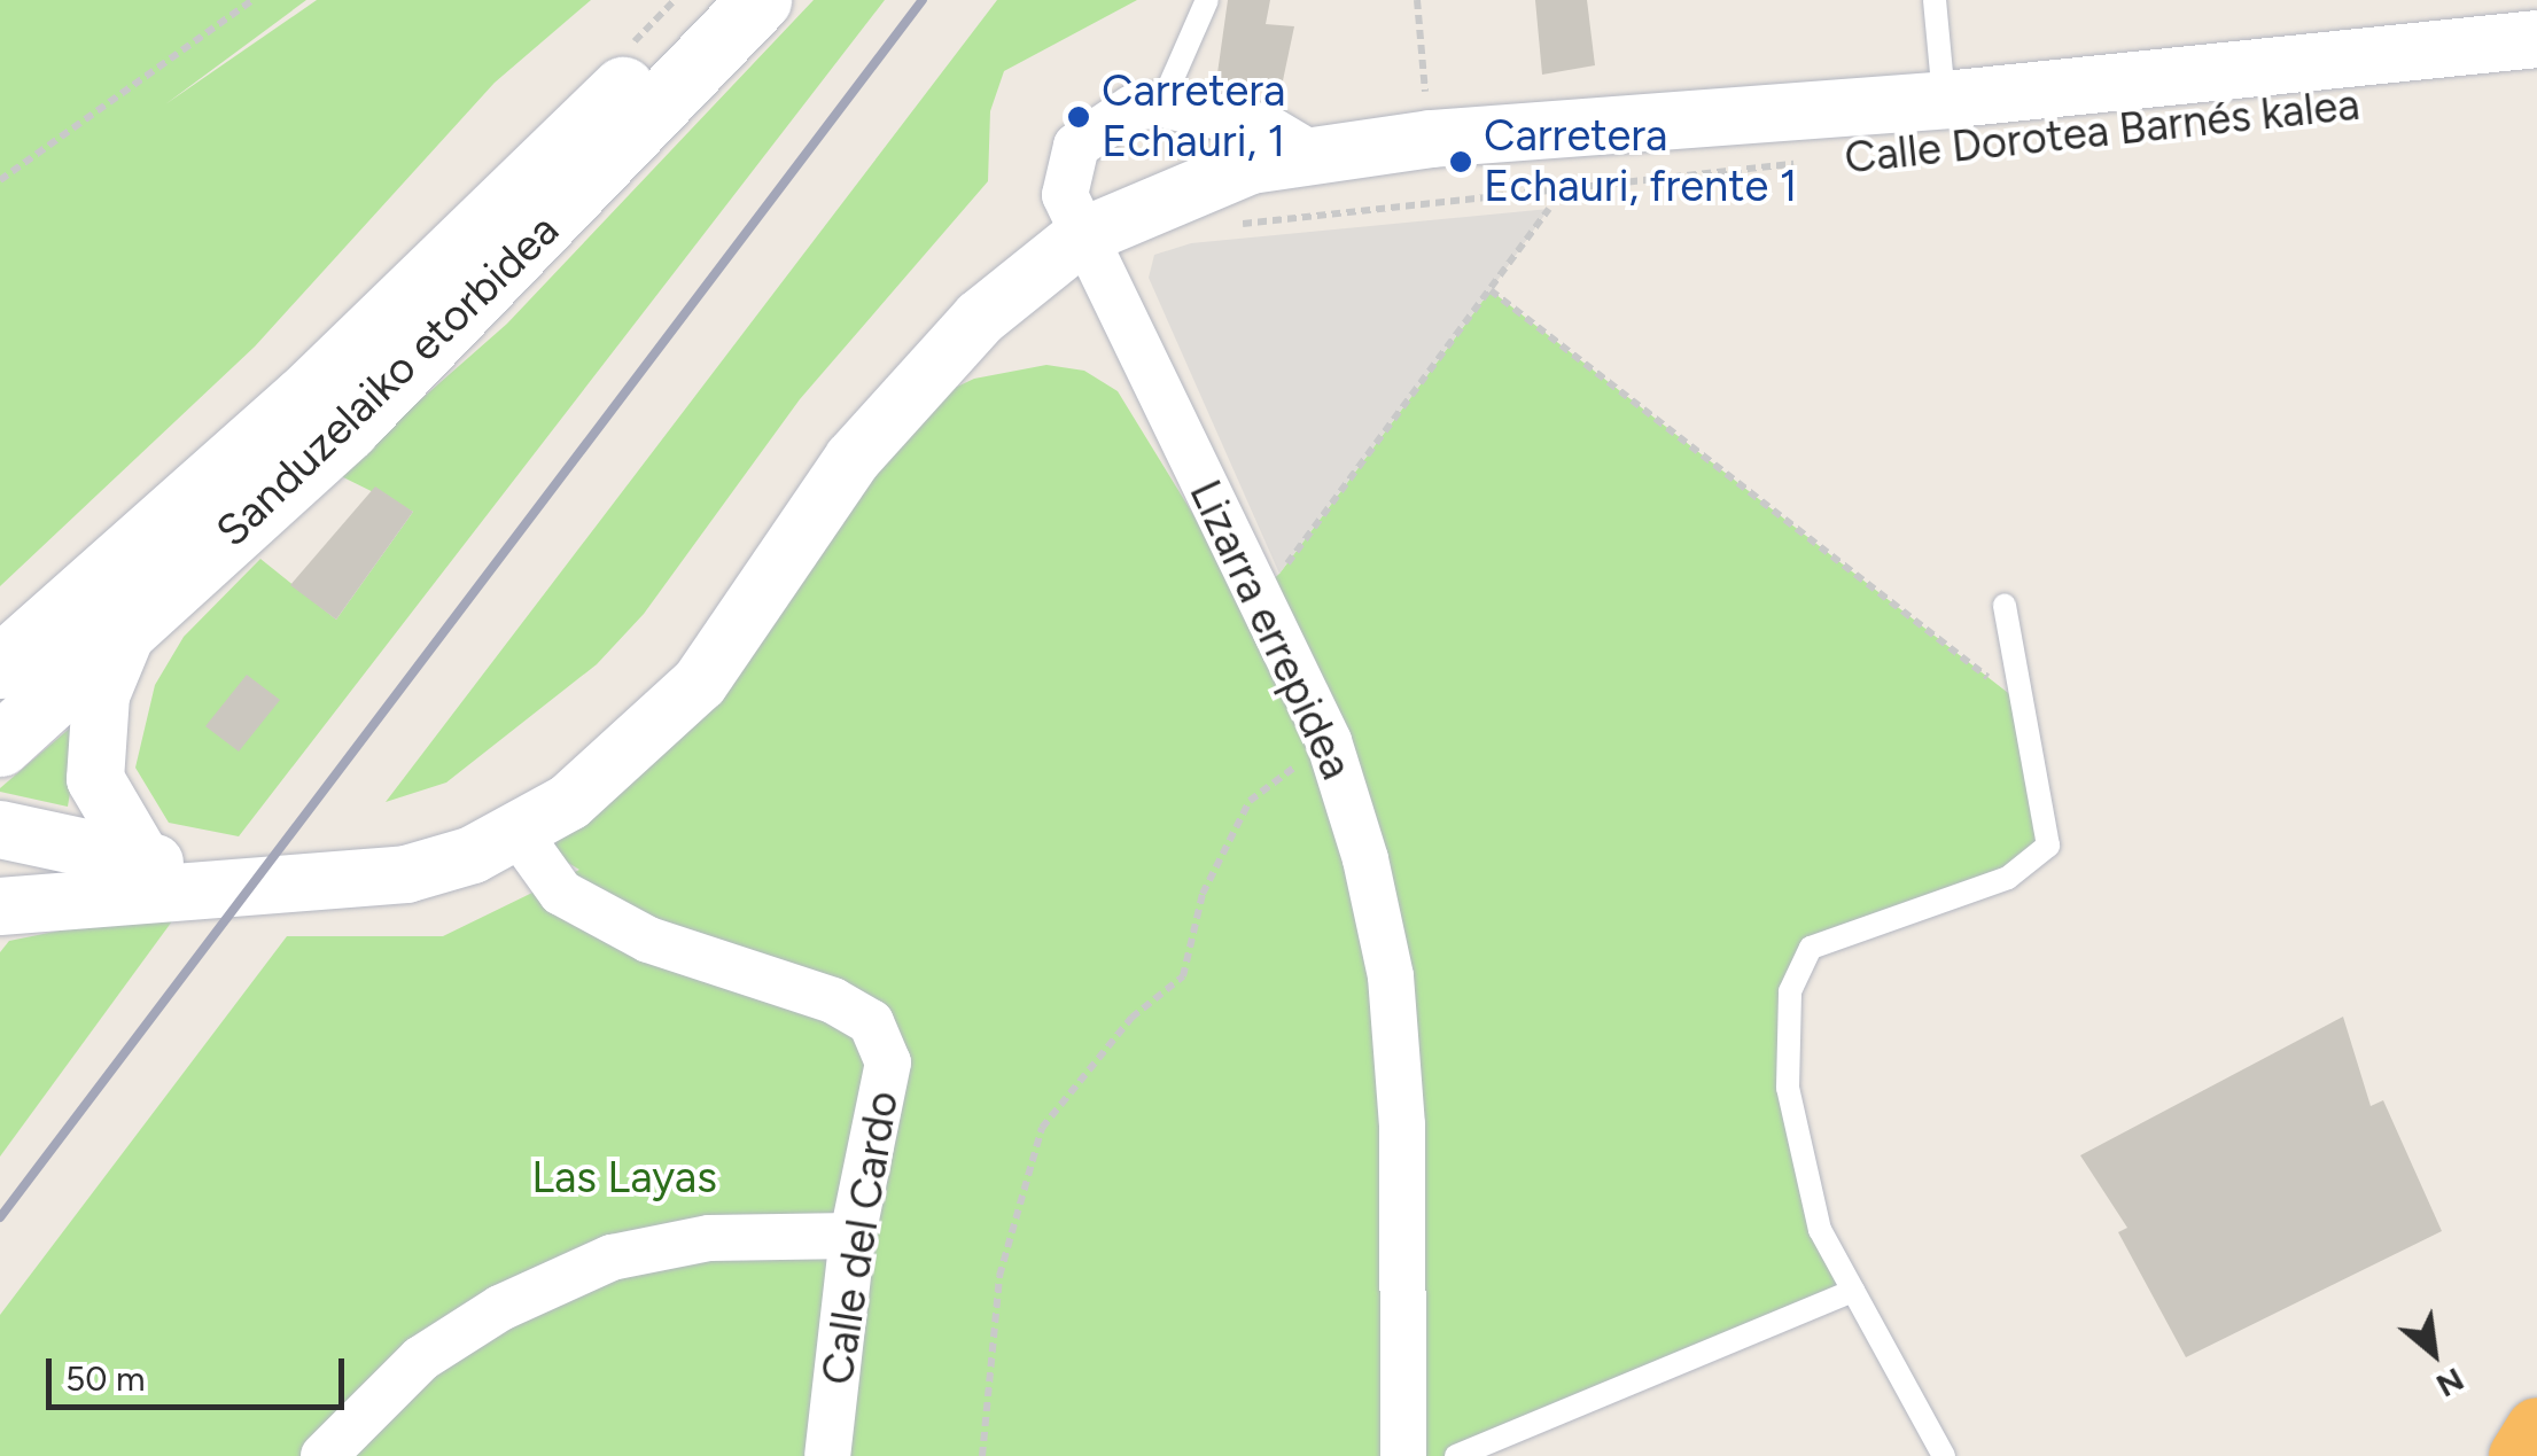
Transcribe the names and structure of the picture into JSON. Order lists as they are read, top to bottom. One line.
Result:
{"streets":{"main road":["Sanduzelaiko etorbidea"],"street":["Calle Dorotea Barnés kalea","Lizarra errepidea","Calle del Cardo"]},"crossings":[["Calle Dorotea Barnés kalea","Lizarra errepidea"]],"parks":["Las Layas"],"places":["Carretera Echauri, 1","Carretera Echauri, frente 1"],"scale_bar":"50 m","north":"bottom right"}
